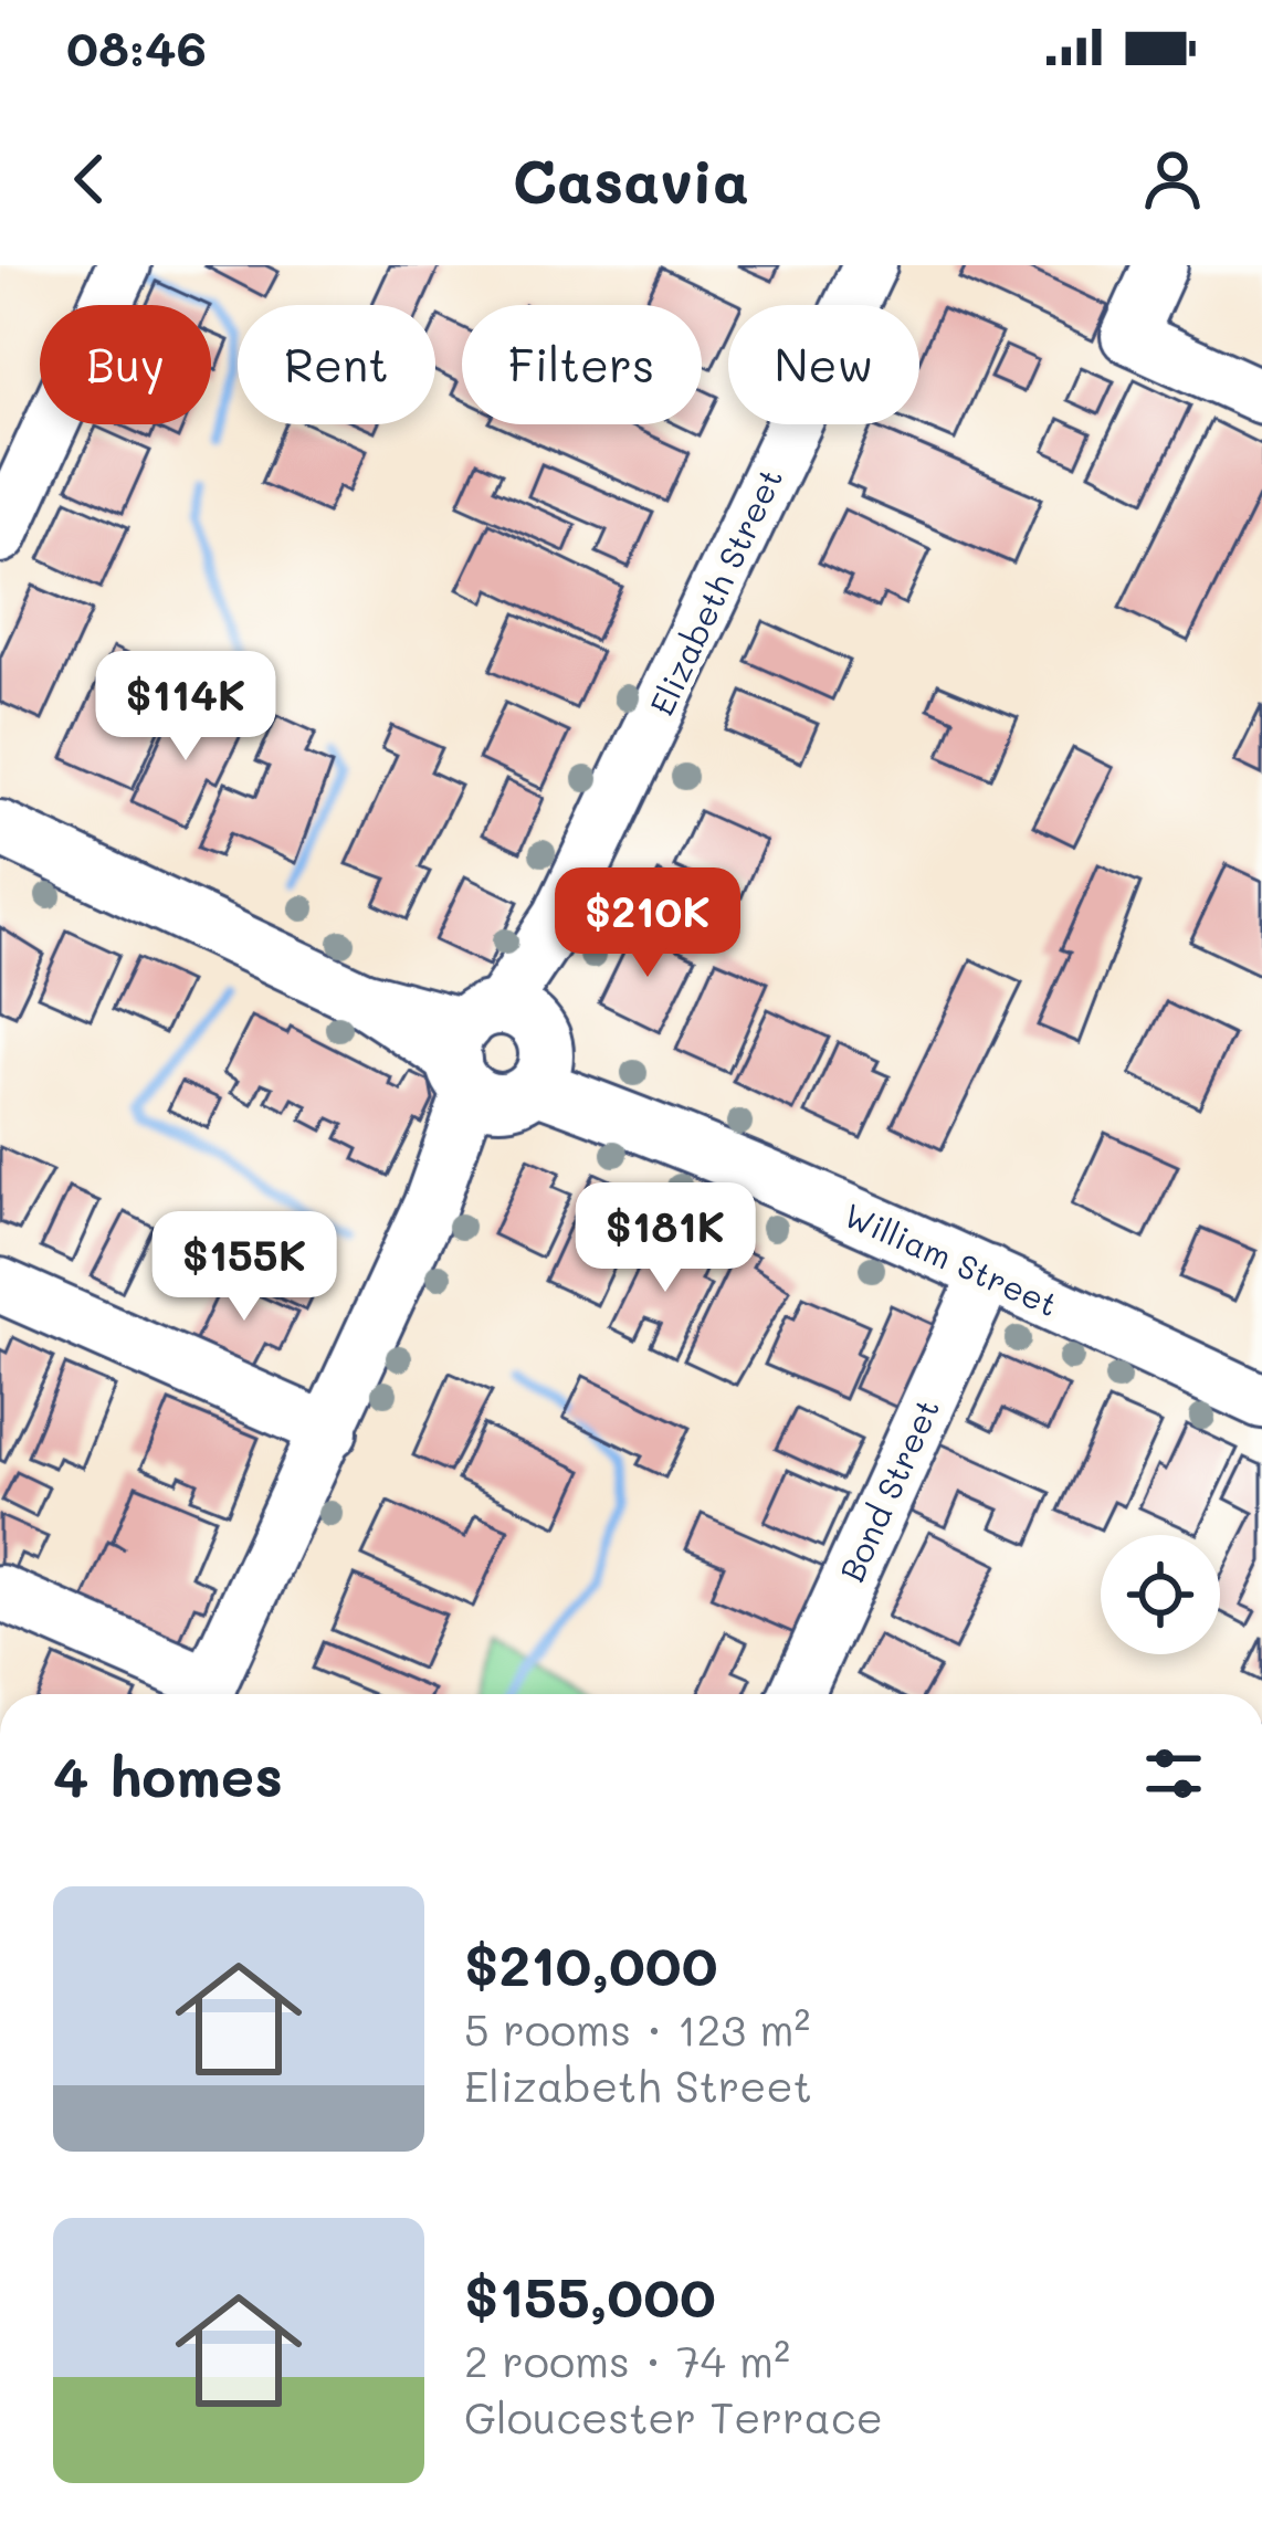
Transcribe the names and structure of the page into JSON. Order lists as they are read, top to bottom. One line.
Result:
{"streets":{"street":["Elizabeth Street","William Street","Bond Street"]},"crossings":[["Elizabeth Street","William Street"],["William Street","Bond Street"]],"page":{"status":"08:46","header":"Casavia","chip":["Buy","Rent","Filters","New"],"price":["$114K","$210K","$181K","$155K"],"heading":"4 homes","list":[{"name":"$210,000","note":"5 rooms · 123 m² · Elizabeth Street"},{"name":"$155,000","note":"2 rooms · 74 m² · Gloucester Terrace"}]}}
